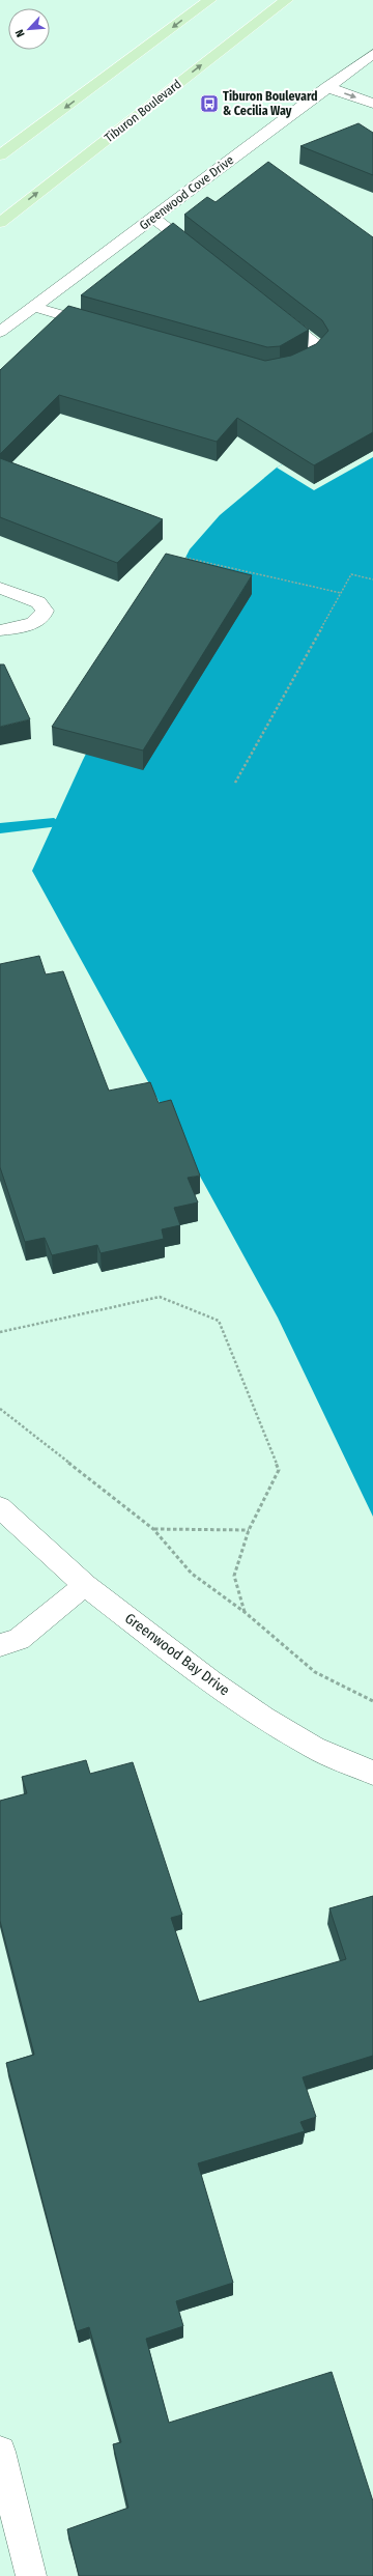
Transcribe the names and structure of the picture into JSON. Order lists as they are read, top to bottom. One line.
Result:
{"streets":{"main road":["Tiburon Boulevard"],"street":["Greenwood Cove Drive","Greenwood Bay Drive"]},"places":{"bus stop":["Tiburon Boulevard & Cecilia Way"]},"north":"bottom left"}
